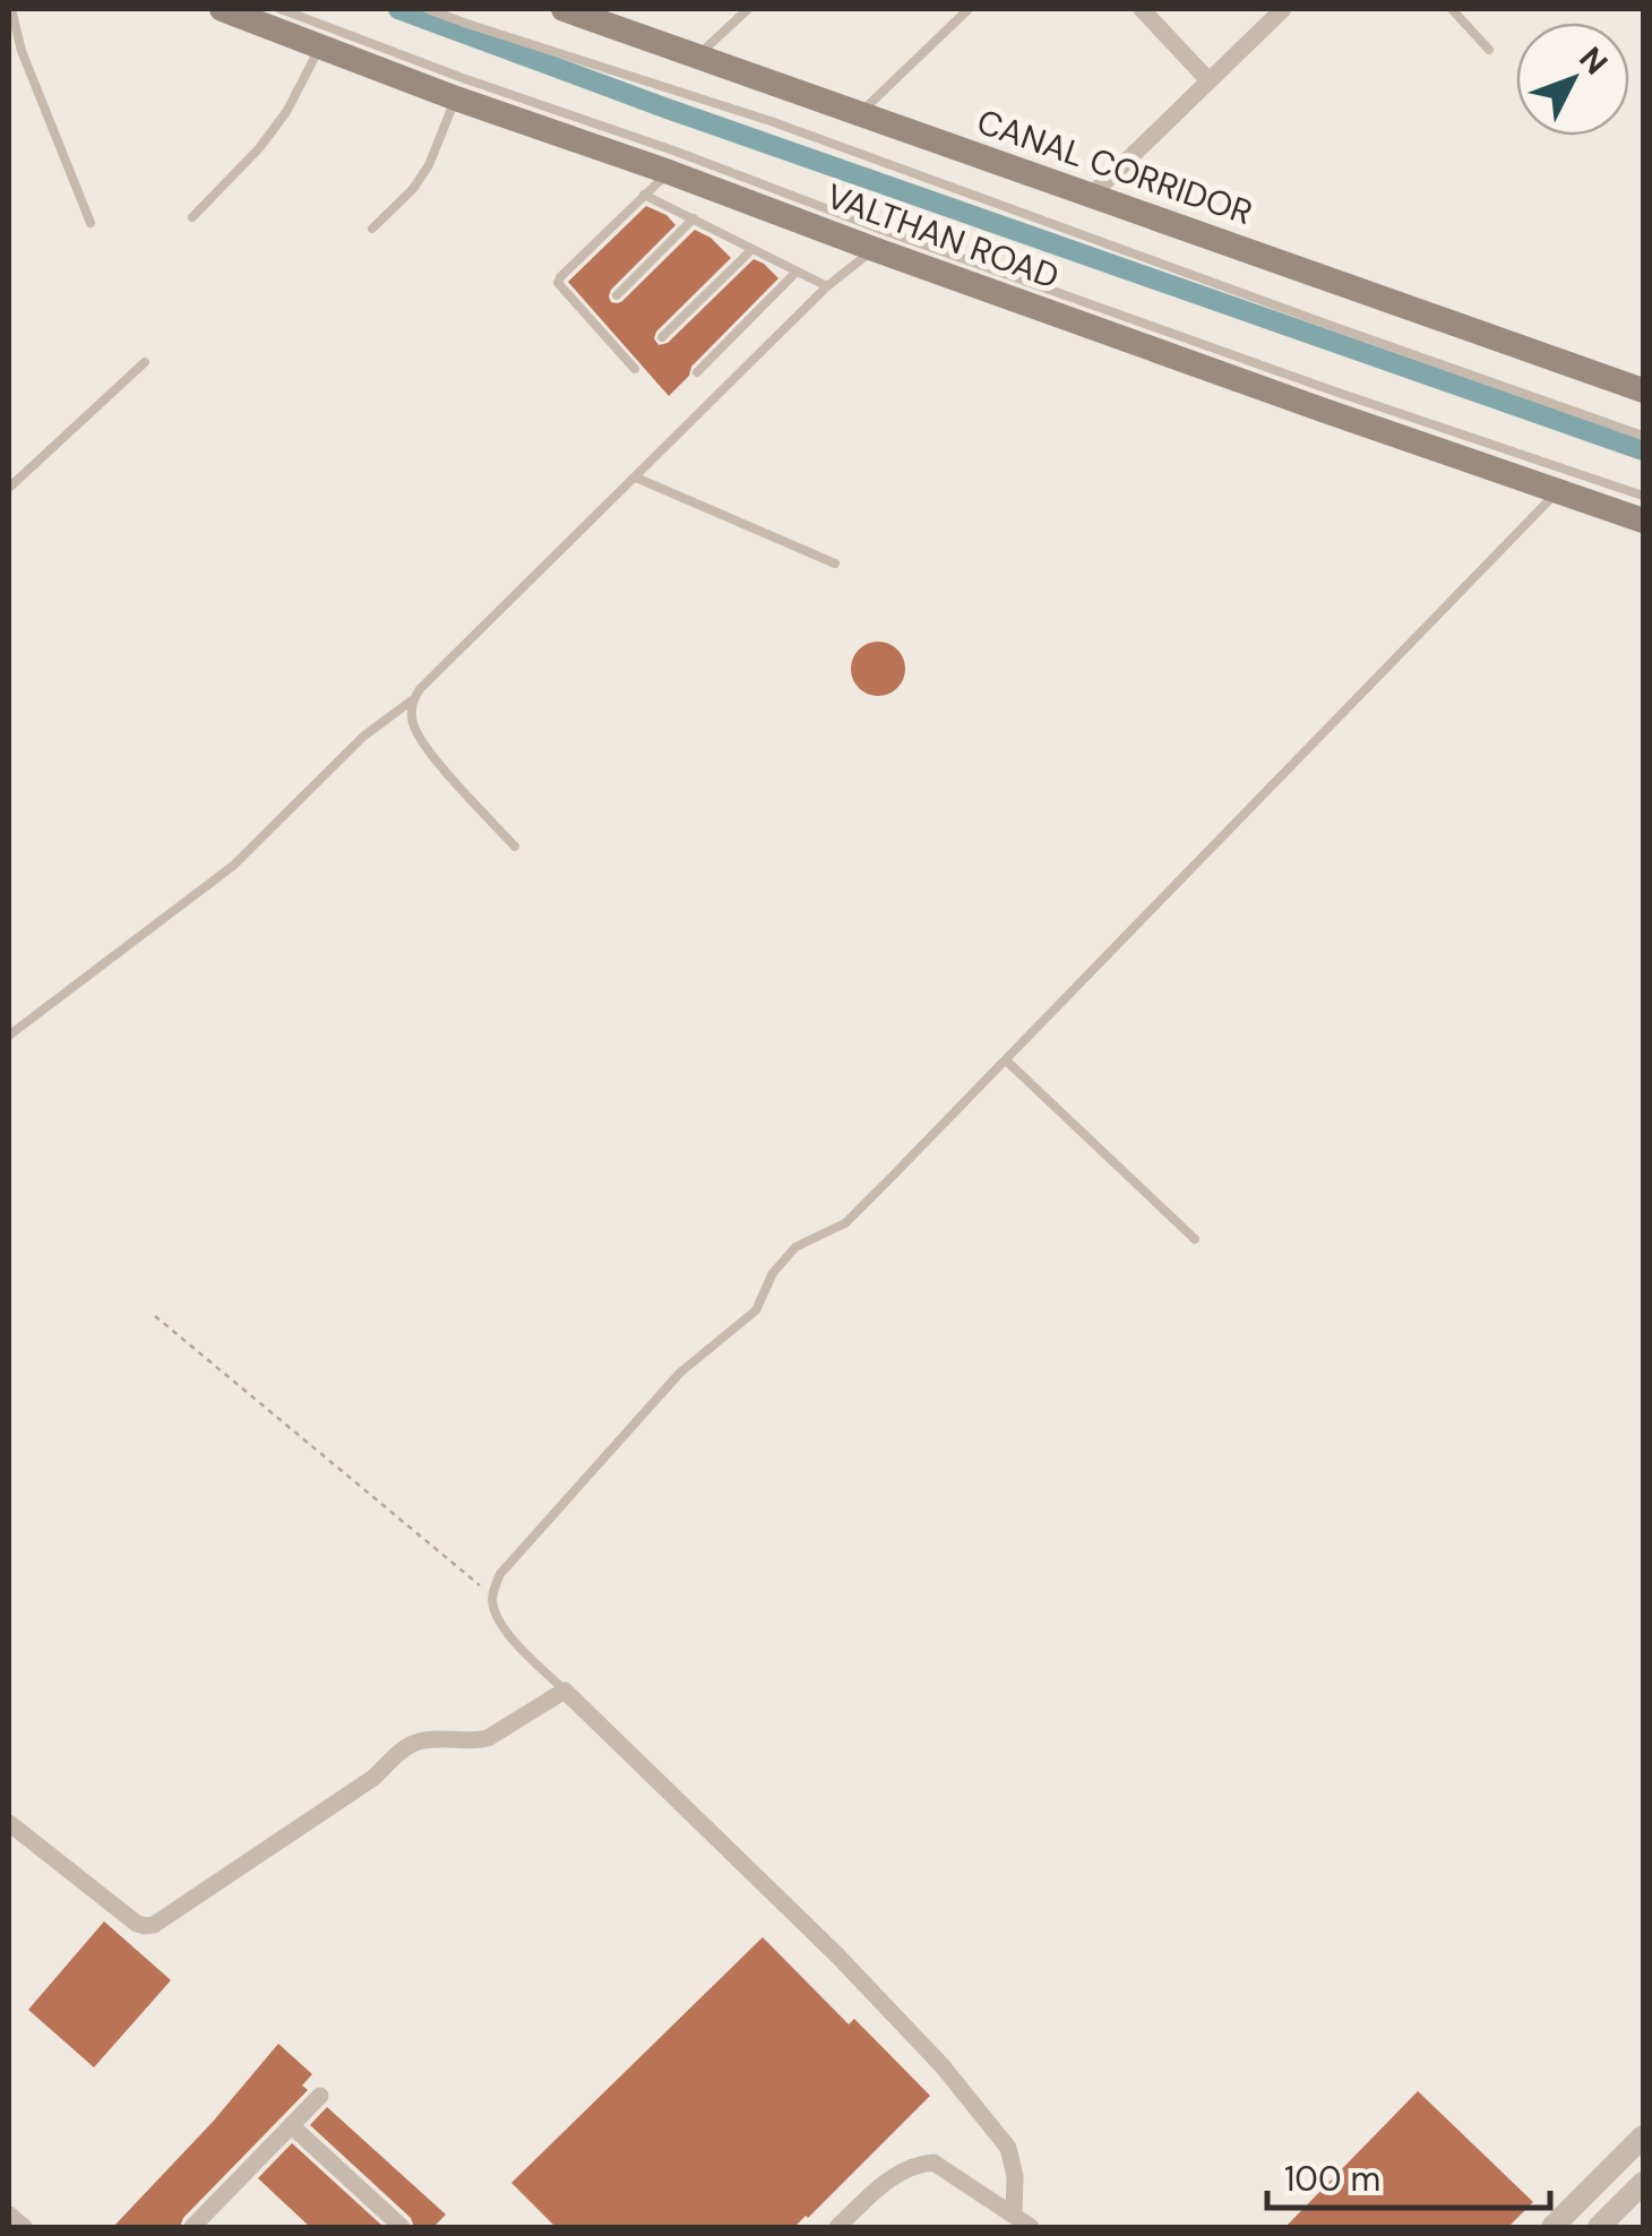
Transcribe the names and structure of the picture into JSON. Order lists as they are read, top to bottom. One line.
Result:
{"streets":{"main road":["CANAL CORRIDOR","VALTHAN ROAD"]},"scale_bar":"100 m","north":"top right"}
